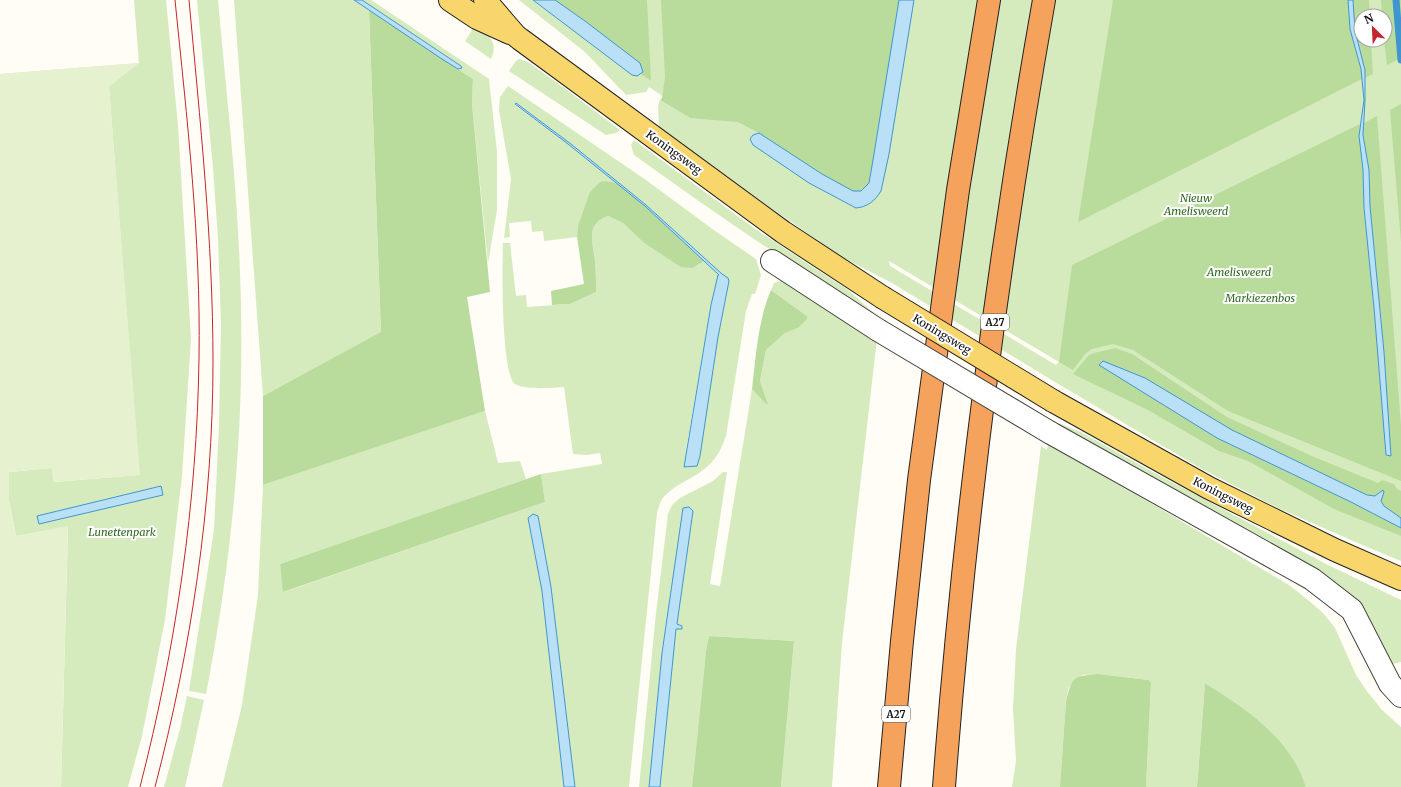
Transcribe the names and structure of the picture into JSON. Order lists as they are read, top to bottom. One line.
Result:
{"streets":{"highway":["A27"],"main road":["Koningsweg"]},"parks":["Nieuw Amelisweerd","Amelisweerd","Markiezenbos","Lunettenpark"],"north":"top left"}
